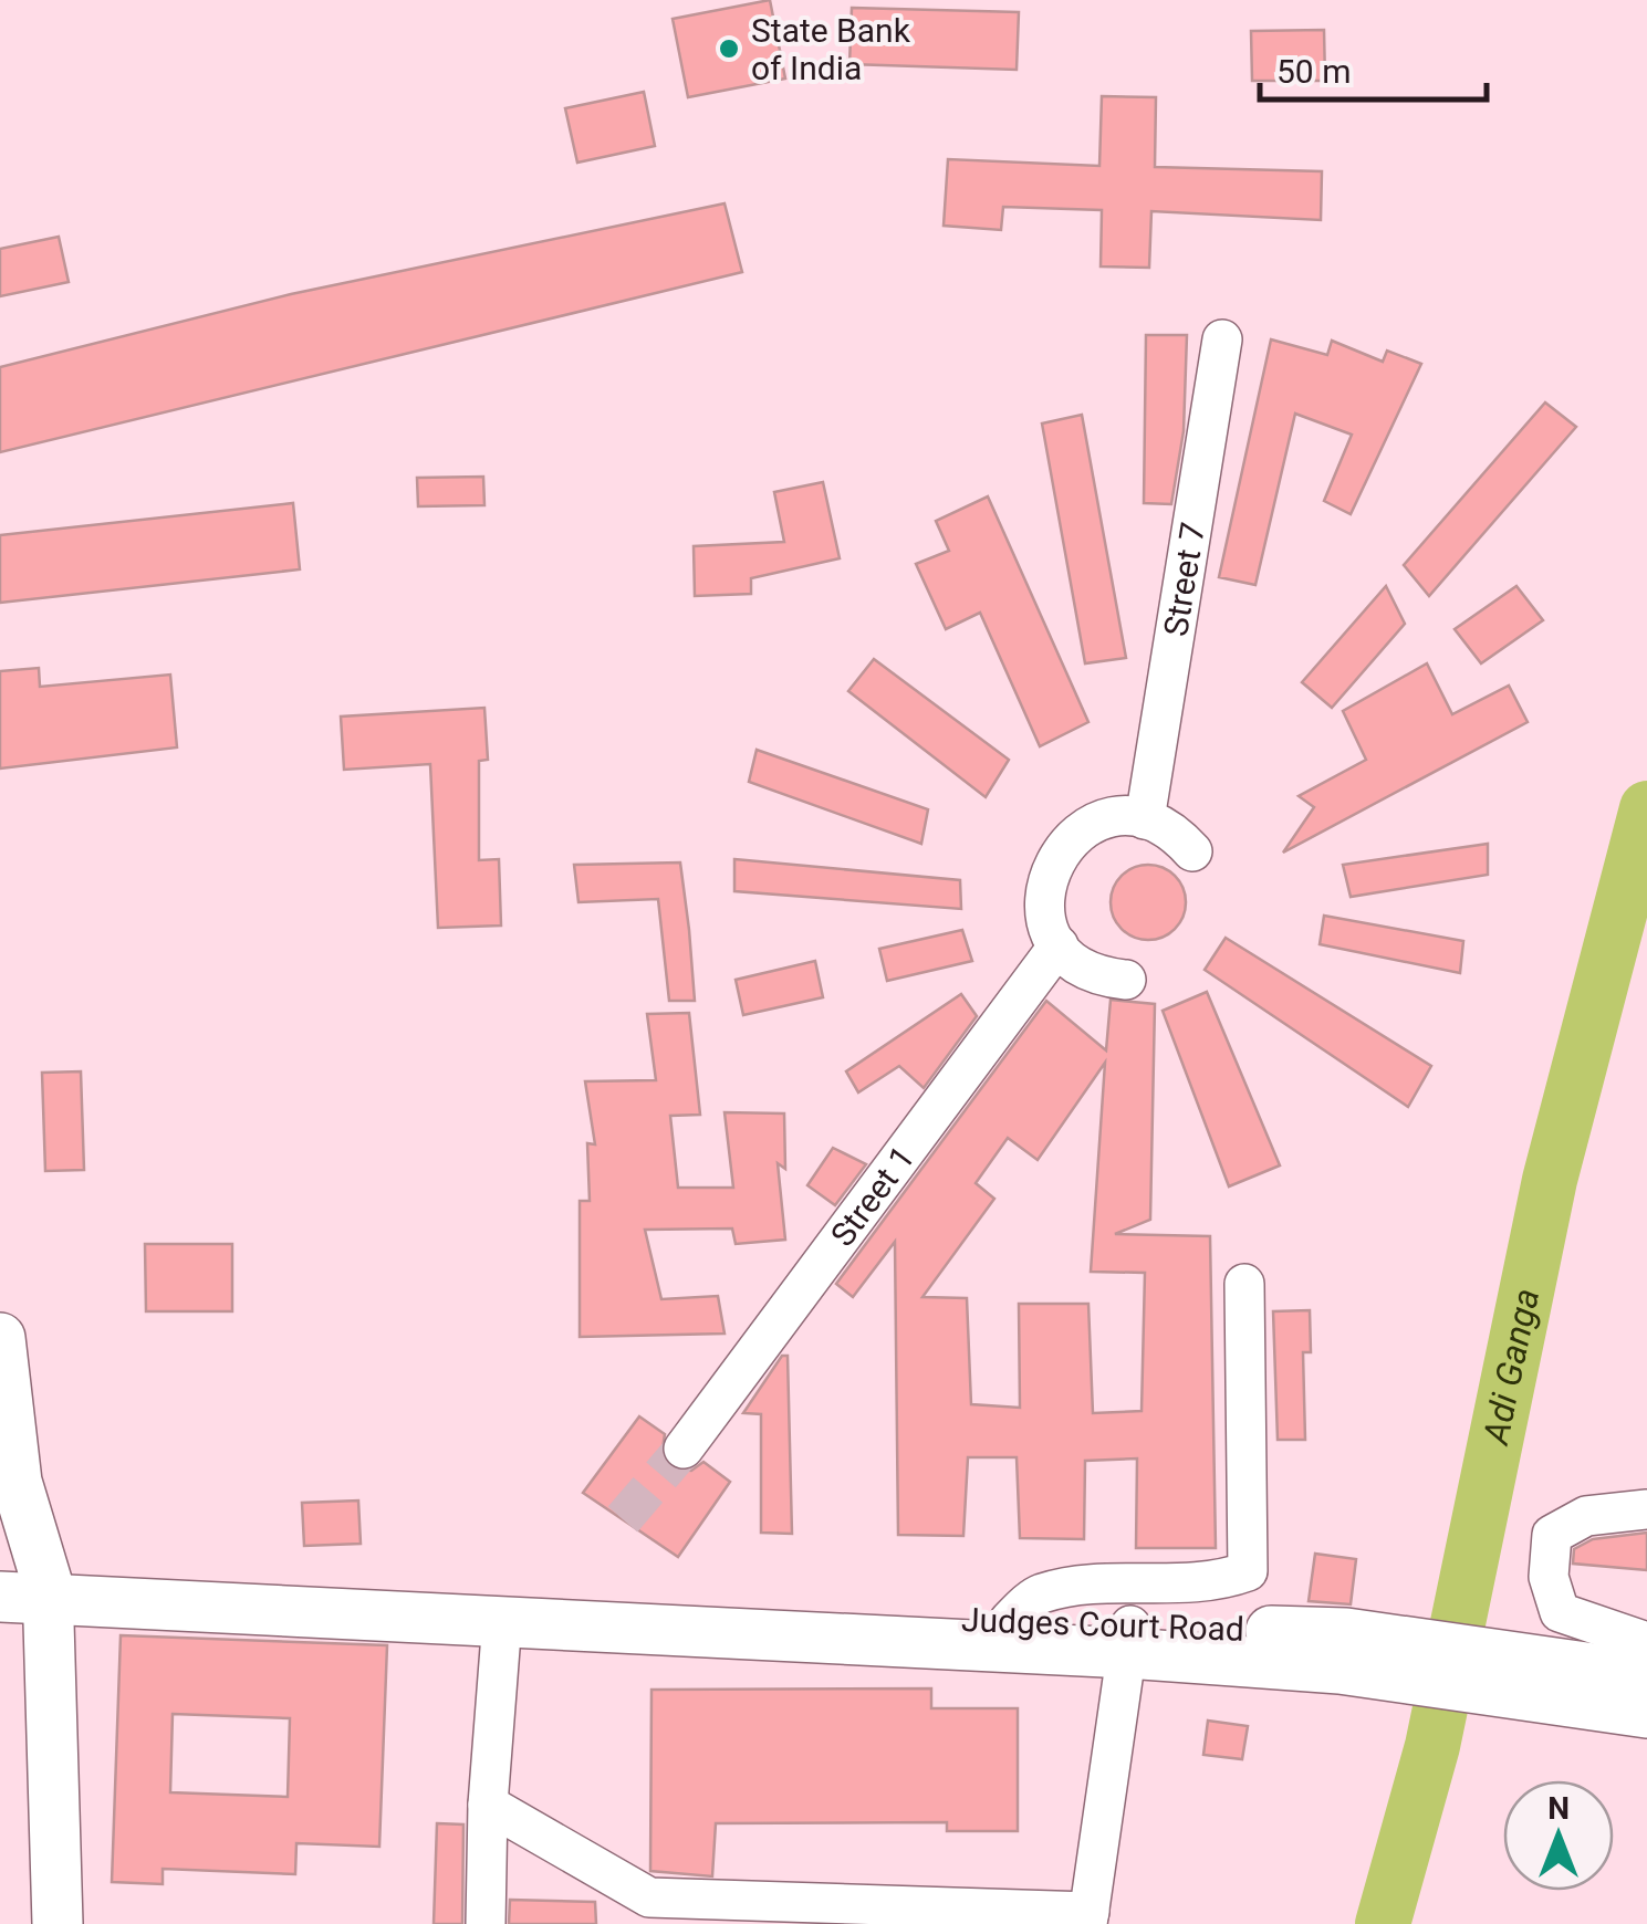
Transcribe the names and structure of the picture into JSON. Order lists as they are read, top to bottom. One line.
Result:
{"streets":{"main road":["Judges Court Road"],"street":["Street 7","Street 1"]},"water":["Adi Ganga"],"places":["State Bank of India"],"scale_bar":"50 m","north":"top"}
